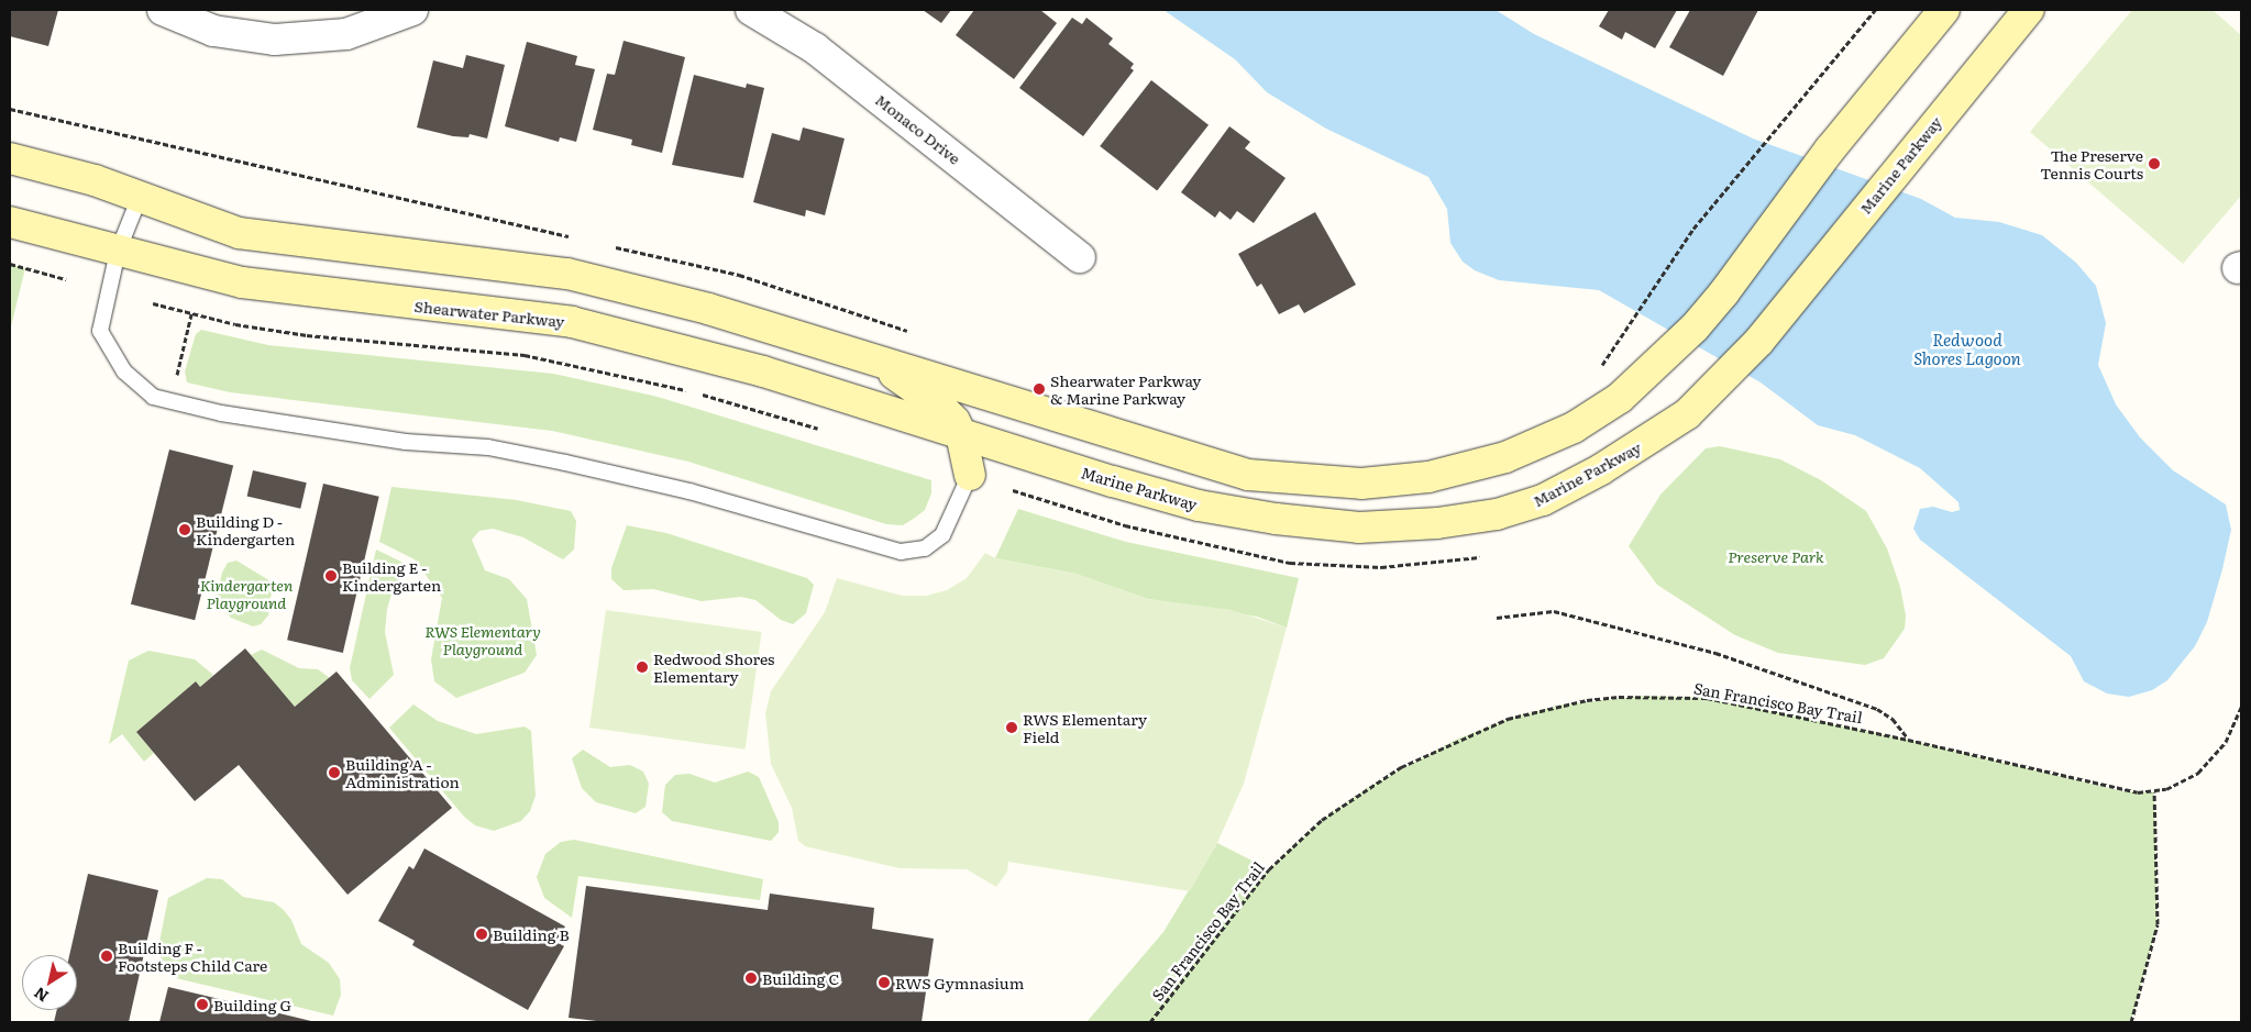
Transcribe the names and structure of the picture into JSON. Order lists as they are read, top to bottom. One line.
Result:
{"streets":{"main road":["Marine Parkway","Shearwater Parkway"],"street":["Monaco Drive"],"path":["San Francisco Bay Trail"]},"crossings":[["Marine Parkway","Shearwater Parkway"]],"water":["Redwood Shores Lagoon"],"parks":["Preserve Park","Kindergarten Playground","RWS Elementary Playground"],"places":["The Preserve Tennis Courts","Shearwater Parkway & Marine Parkway","Building D - Kindergarten","Building E - Kindergarten","Redwood Shores Elementary","RWS Elementary Field","Building A - Administration","Building B","Building F - Footsteps Child Care","Building C","RWS Gymnasium","Building G"],"north":"bottom left"}
